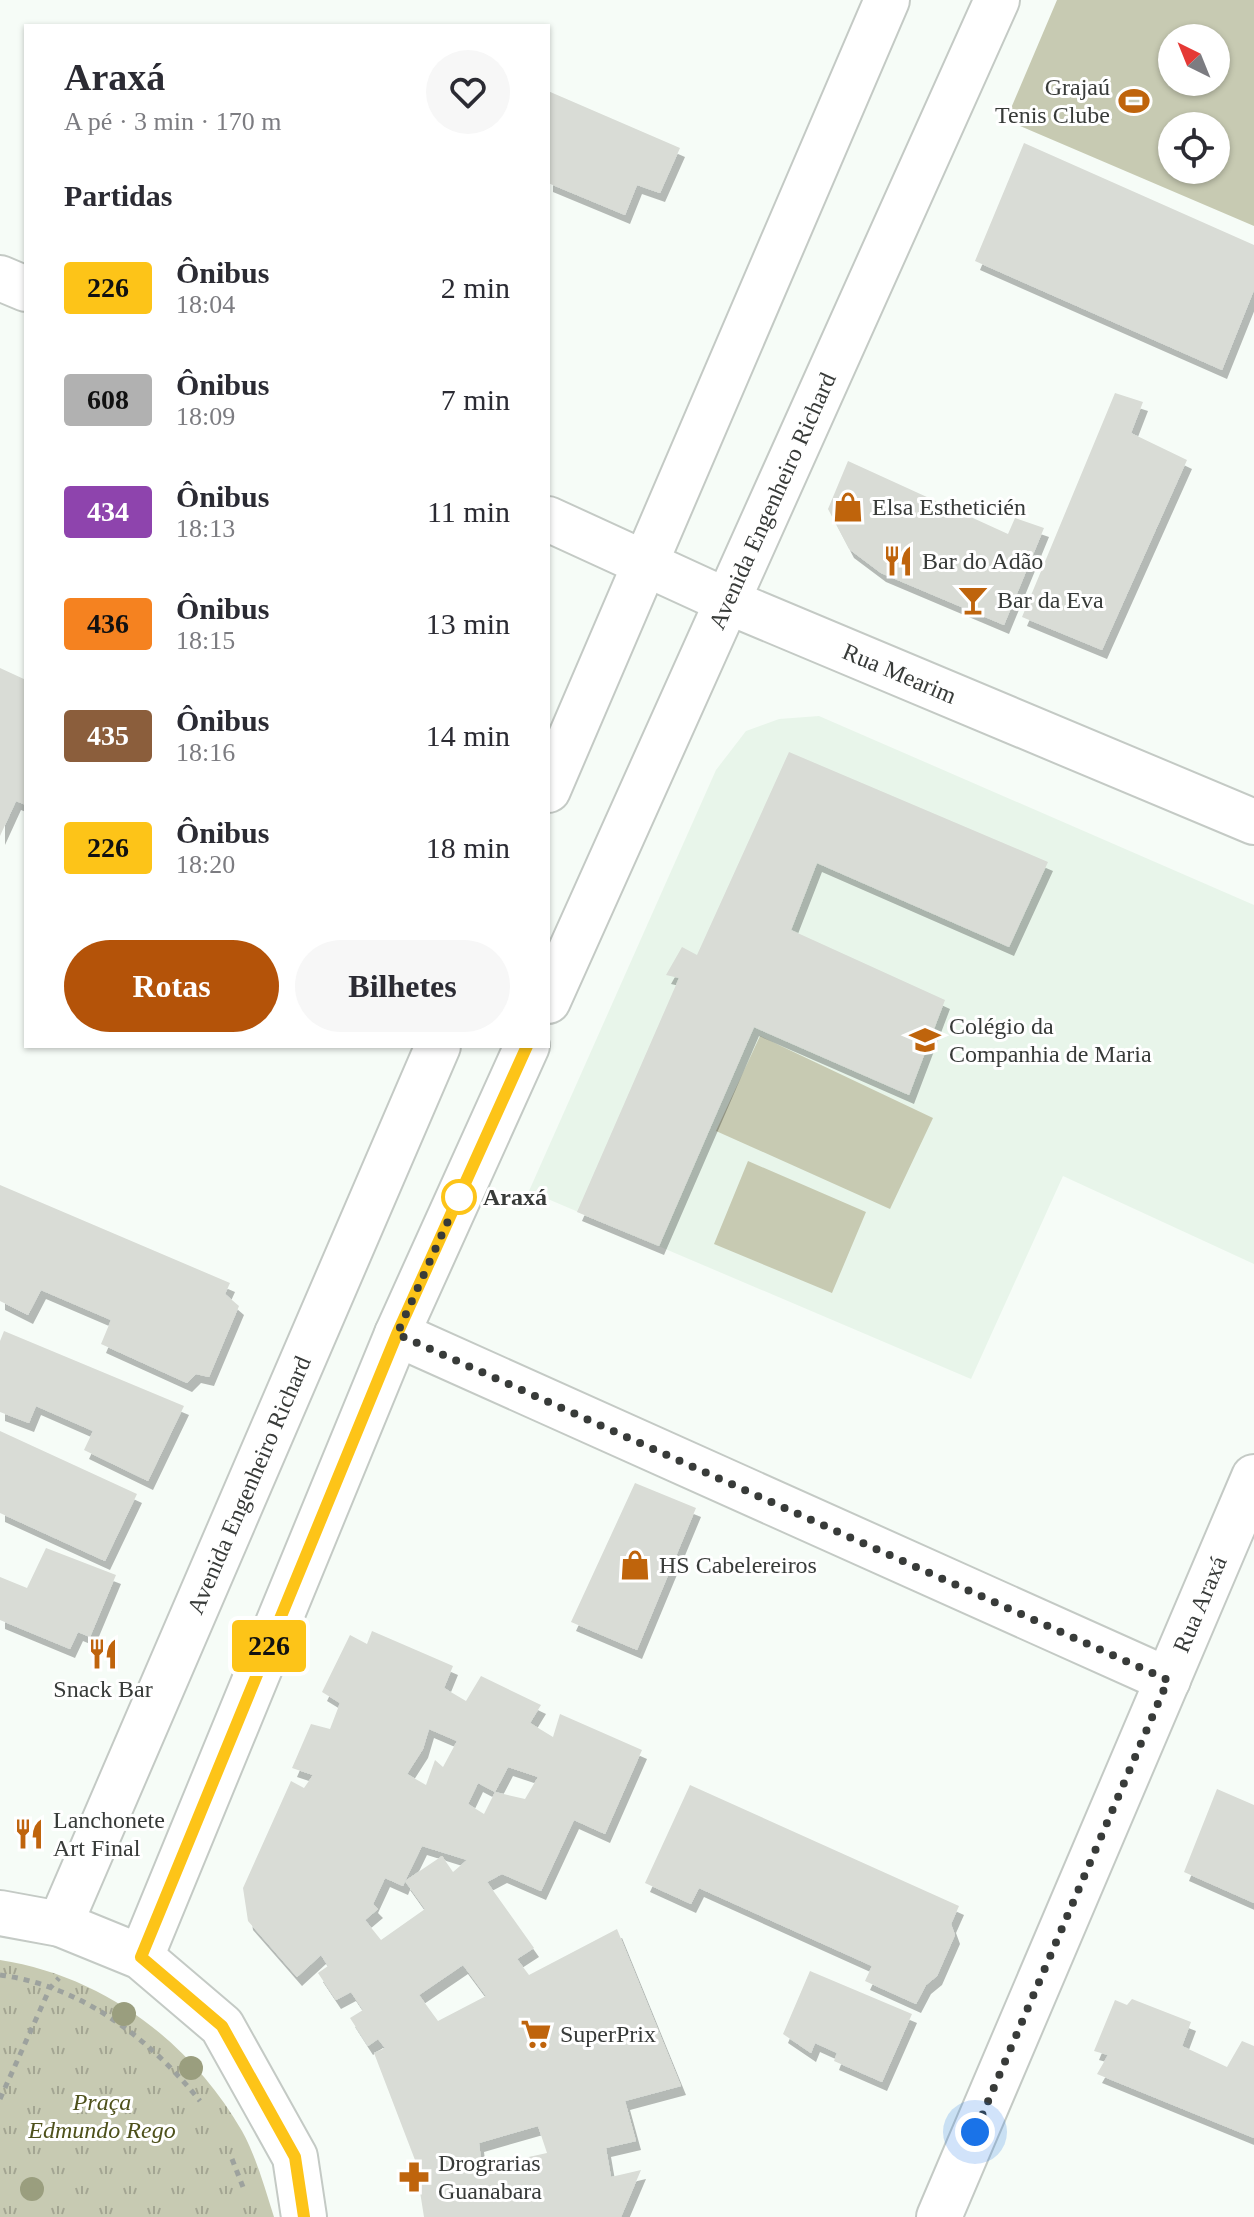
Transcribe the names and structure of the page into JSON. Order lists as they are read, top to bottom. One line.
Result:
{"streets":{"street":["Avenida Engenheiro Richard","Rua Mearim","Rua Araxá"]},"crossings":[["Avenida Engenheiro Richard","Rua Mearim"]],"parks":["Praça Edmundo Rego"],"places":{"sports":["Grajaú Tenis Clube"],"shop":["Elsa Estheticién","HS Cabelereiros"],"restaurant":["Bar do Adão","Snack Bar","Lanchonete Art Final"],"bar":["Bar da Eva"],"school or university":["Colégio da Companhia de Maria"],"other":["Araxá"],"supermarket":["SuperPrix"],"pharmacy":["Drograrias Guanabara"]},"lines":["bus line 226"],"north":"top left","page":{"on_map":"226","heading":[["Araxá","A pé · 3 min · 170 m"],"Partidas"],"list":[{"mark":"226","name":"Ônibus","note":"18:04","value":"2 min"},{"mark":"608","name":"Ônibus","note":"18:09","value":"7 min"},{"mark":"434","name":"Ônibus","note":"18:13","value":"11 min"},{"mark":"436","name":"Ônibus","note":"18:15","value":"13 min"},{"mark":"435","name":"Ônibus","note":"18:16","value":"14 min"},{"mark":"226","name":"Ônibus","note":"18:20","value":"18 min"}],"buttons":["Rotas","Bilhetes"]}}
